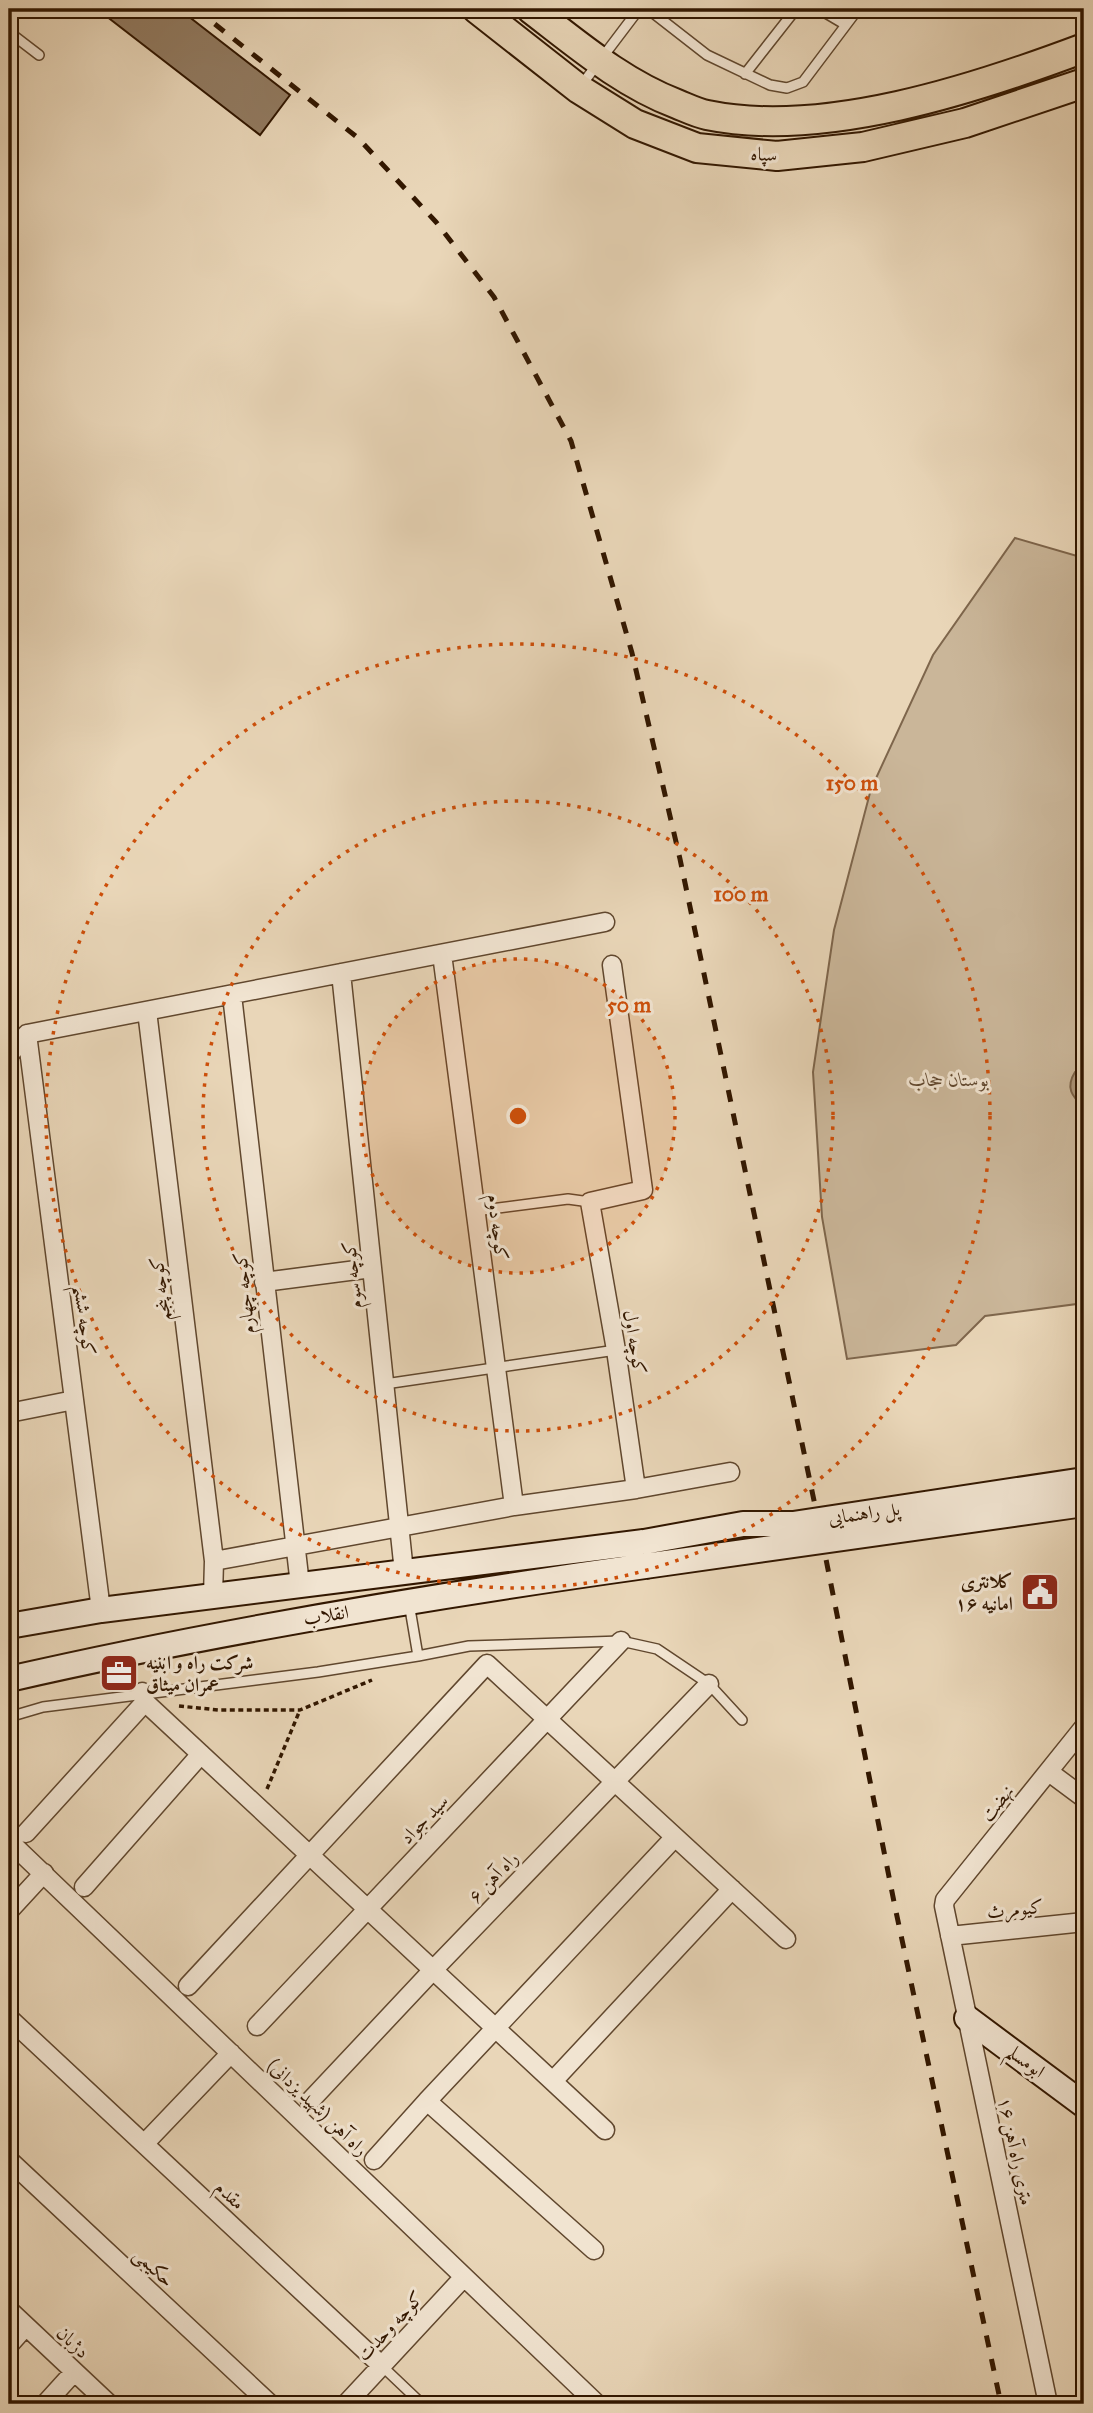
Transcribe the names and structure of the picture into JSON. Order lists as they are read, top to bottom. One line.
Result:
{"streets":{"main road":["سپاه","پل راهنمایی","انقلاب","ابومسلم"],"street":["کوچه دوم","کوچه سوم","کوچه پنجم","کوچه چهارم","کوچه ششم","کوچه اول","نهضت","سید جواد","راه آهن ۶","کیومرث","راه آهن (شهید یزدانی)","۱۶ متری راه آهن","مقدم","حکیمی","کوچه وحدت","دژبان"]},"crossings":[["کوچه سوم","انقلاب"],["کوچه پنجم","انقلاب"],["کوچه چهارم","انقلاب"],["کوچه ششم","انقلاب"],["پل راهنمایی","انقلاب"],["نهضت","۱۶ متری راه آهن"],["کیومرث","۱۶ متری راه آهن"],["ابومسلم","۱۶ متری راه آهن"],["راه آهن (شهید یزدانی)","کوچه وحدت"],["مقدم","کوچه وحدت"]],"parks":["بوستان حجاب"],"places":{"public building":["کلانتری ۱۶ امانیه"],"office":["شرکت راه و ابنیه عمران میثاق"]},"rings":["150 m","100 m","50 m"]}
